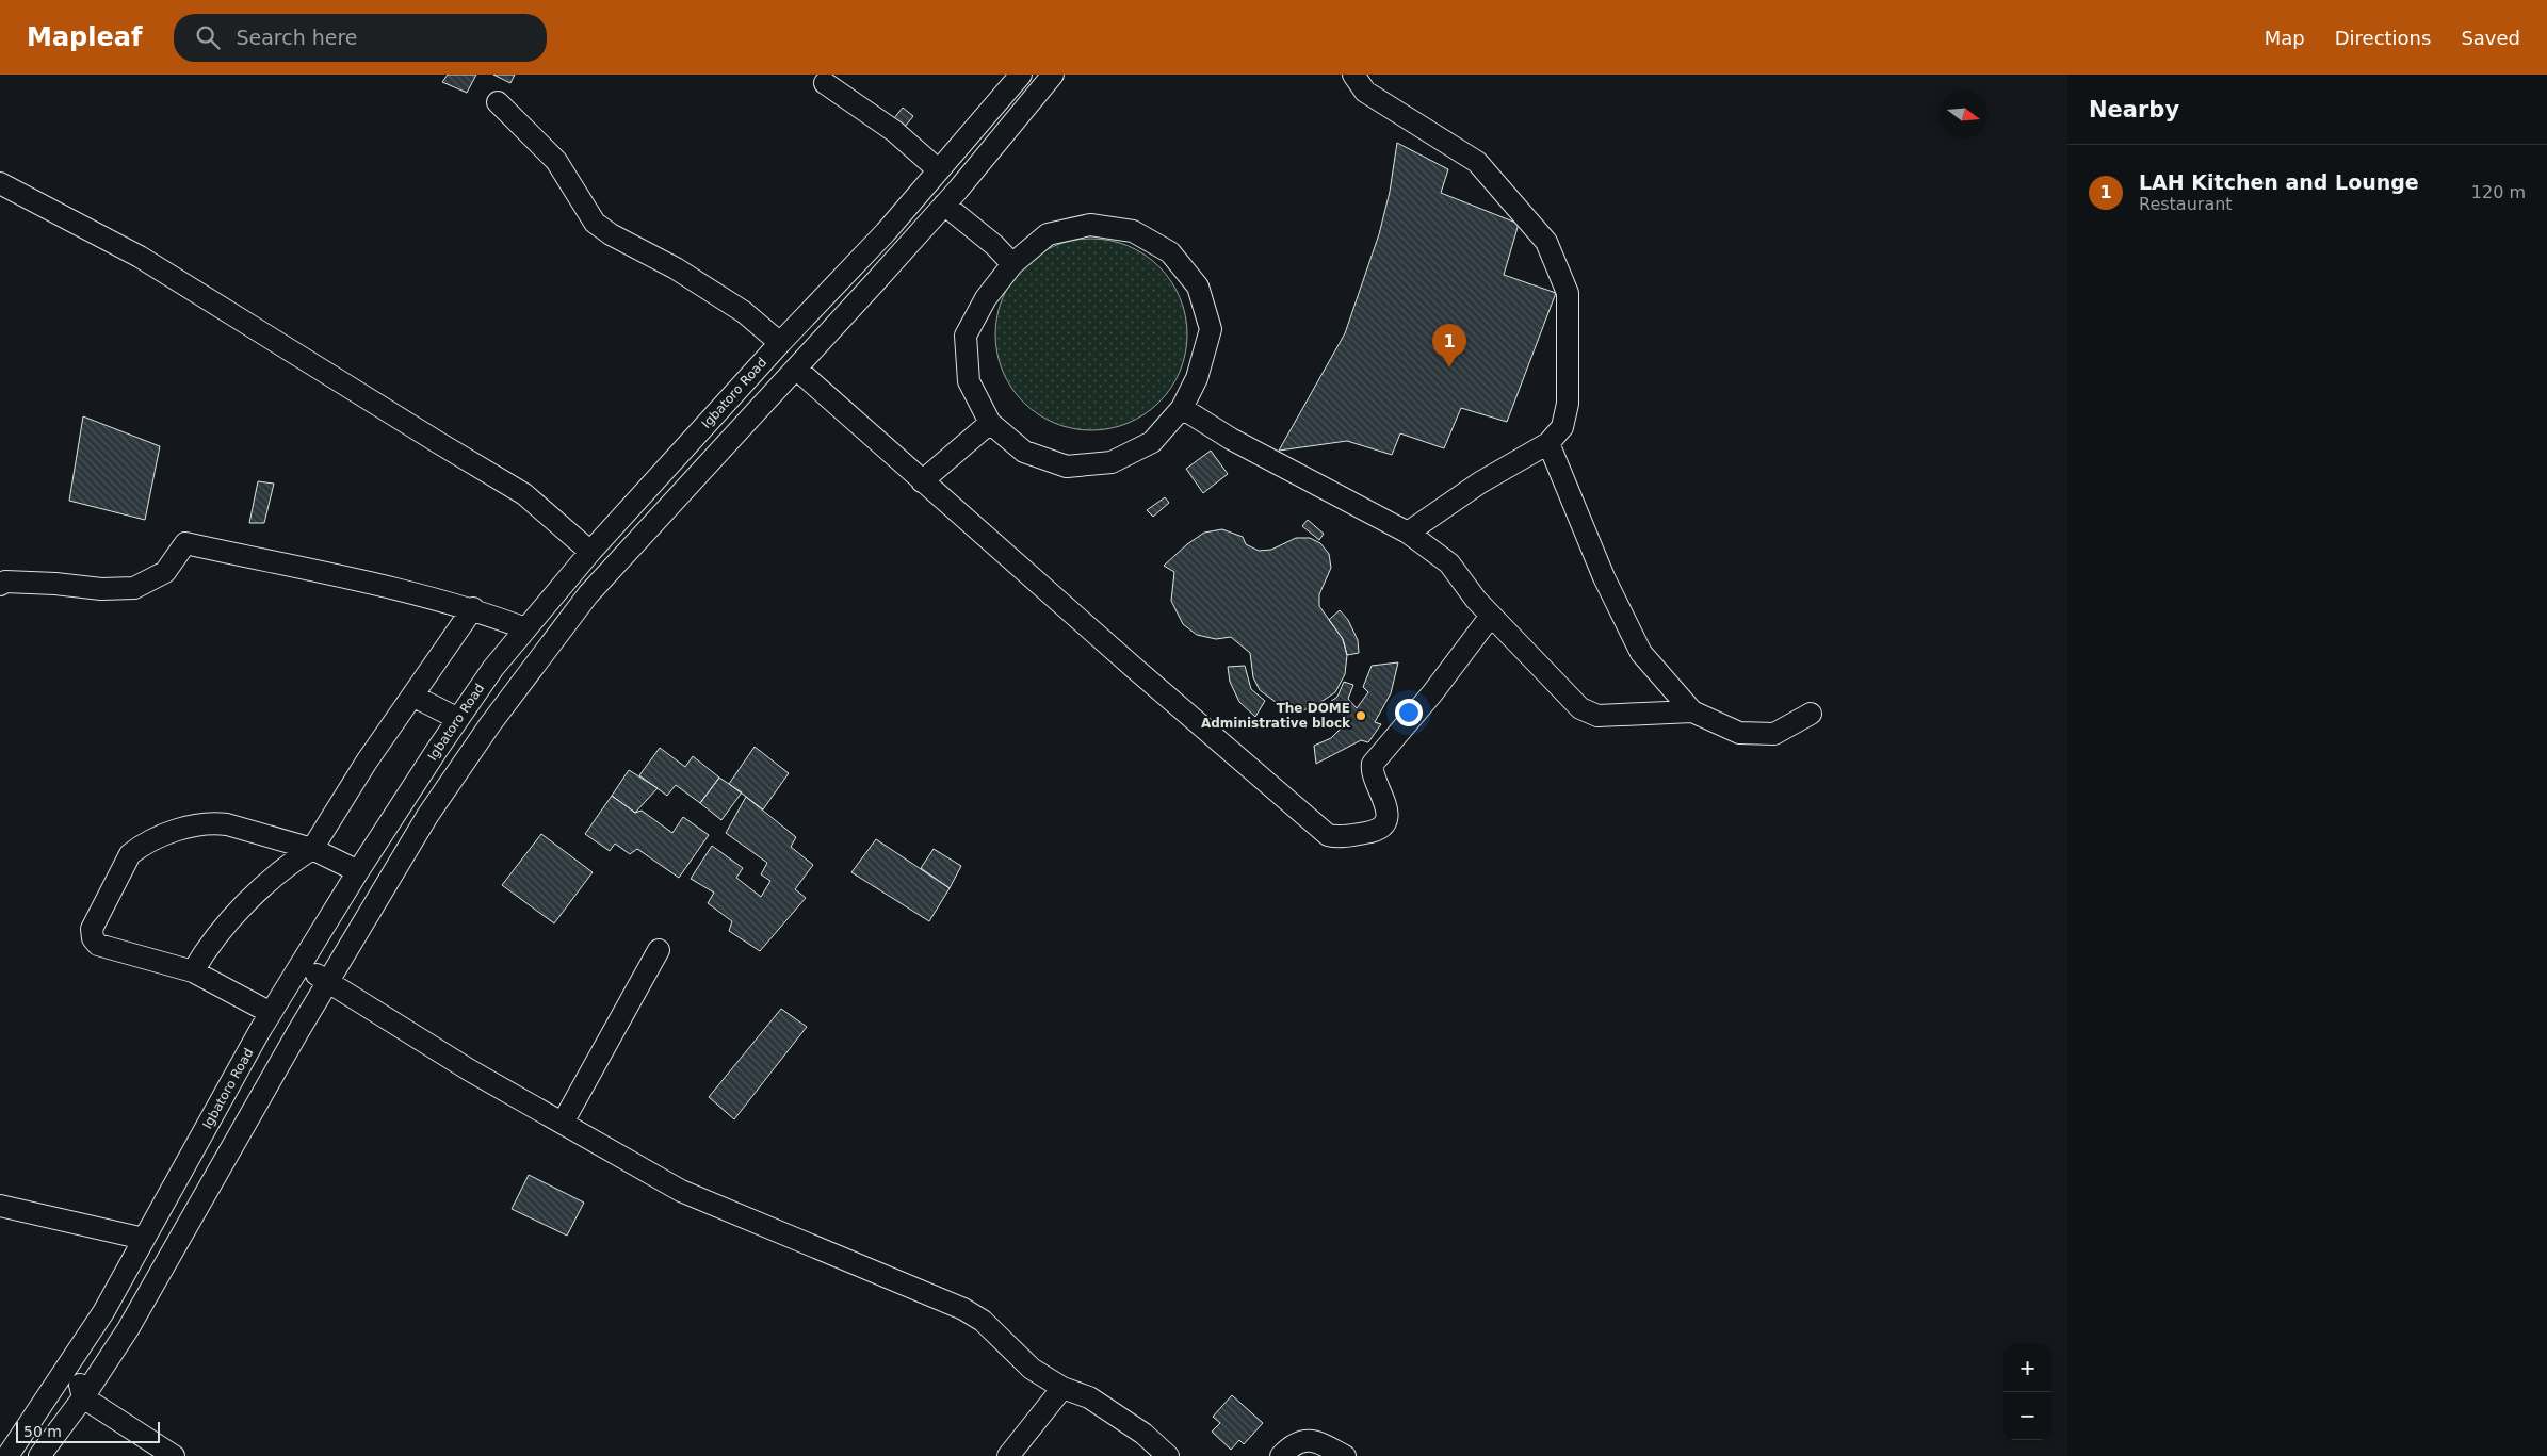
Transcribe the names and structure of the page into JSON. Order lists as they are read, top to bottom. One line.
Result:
{"streets":{"street":["Igbatoro Road"]},"places":["The DOME Administrative block"],"scale_bar":"50 m","north":"right","page":{"header":"Mapleaf","search":"Search here","nav":["Map","Directions","Saved"],"heading":"Nearby","list":[{"mark":"1","name":"LAH Kitchen and Lounge","note":"Restaurant","value":"120 m"}],"pins":"1","map_buttons":["+","−"],"scale":"50 m"}}
